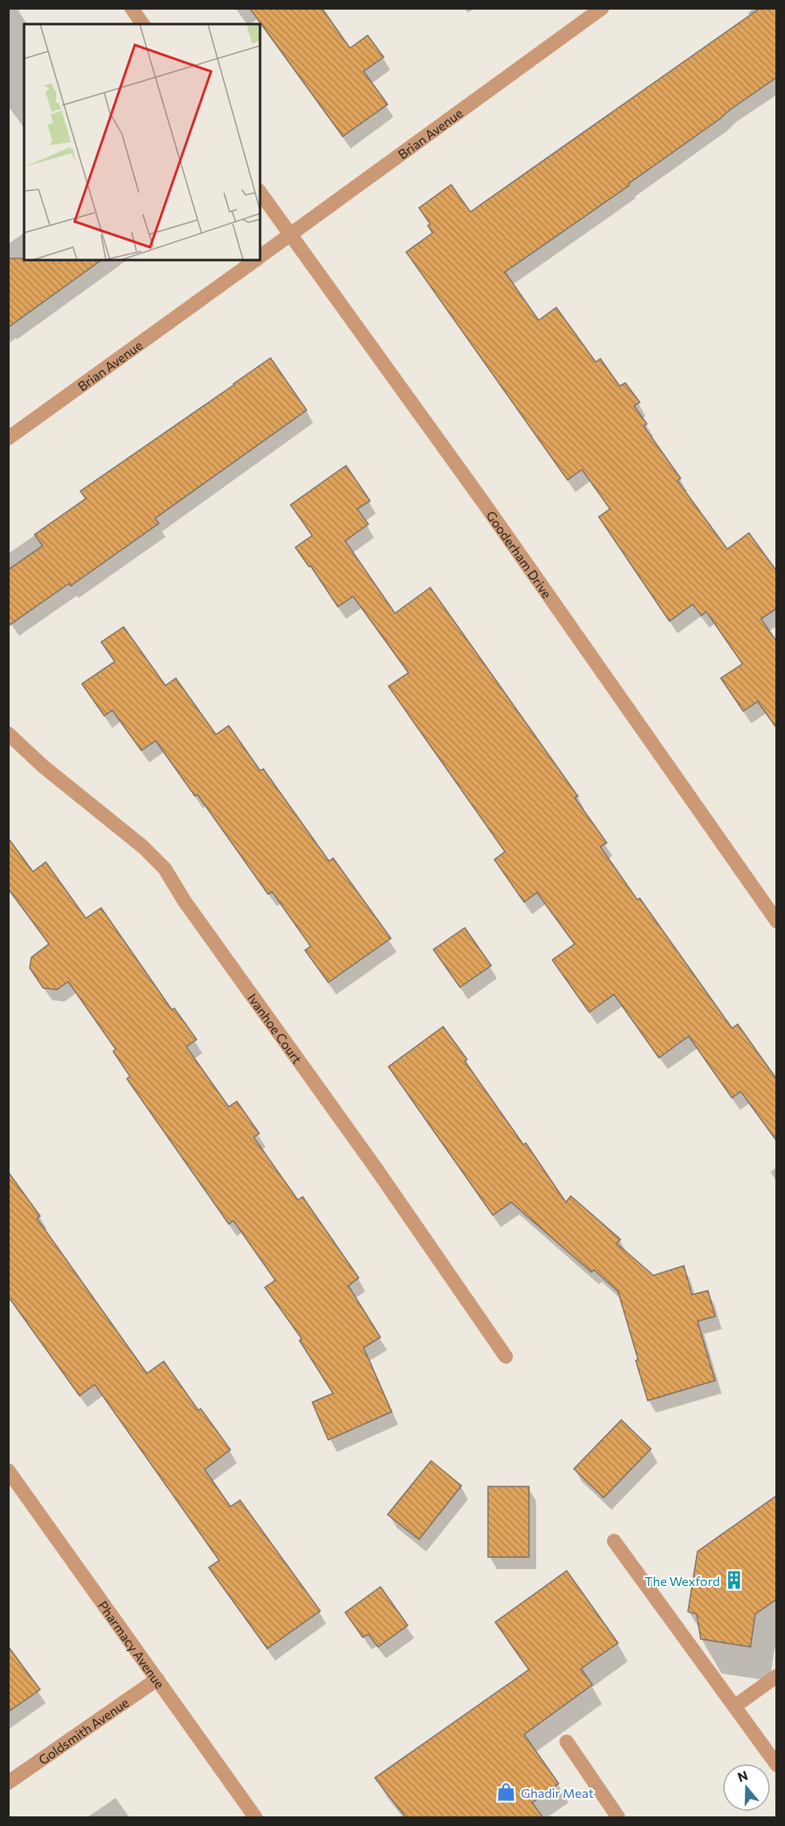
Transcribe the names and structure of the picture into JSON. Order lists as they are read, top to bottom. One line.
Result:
{"streets":{"street":["Brian Avenue","Gooderham Drive","Ivanhoe Court","Pharmacy Avenue","Goldsmith Avenue"]},"crossings":[["Brian Avenue","Gooderham Drive"],["Pharmacy Avenue","Goldsmith Avenue"]],"places":{"building":["The Wexford"],"shop":["Ghadir Meat"]},"north":"top"}
